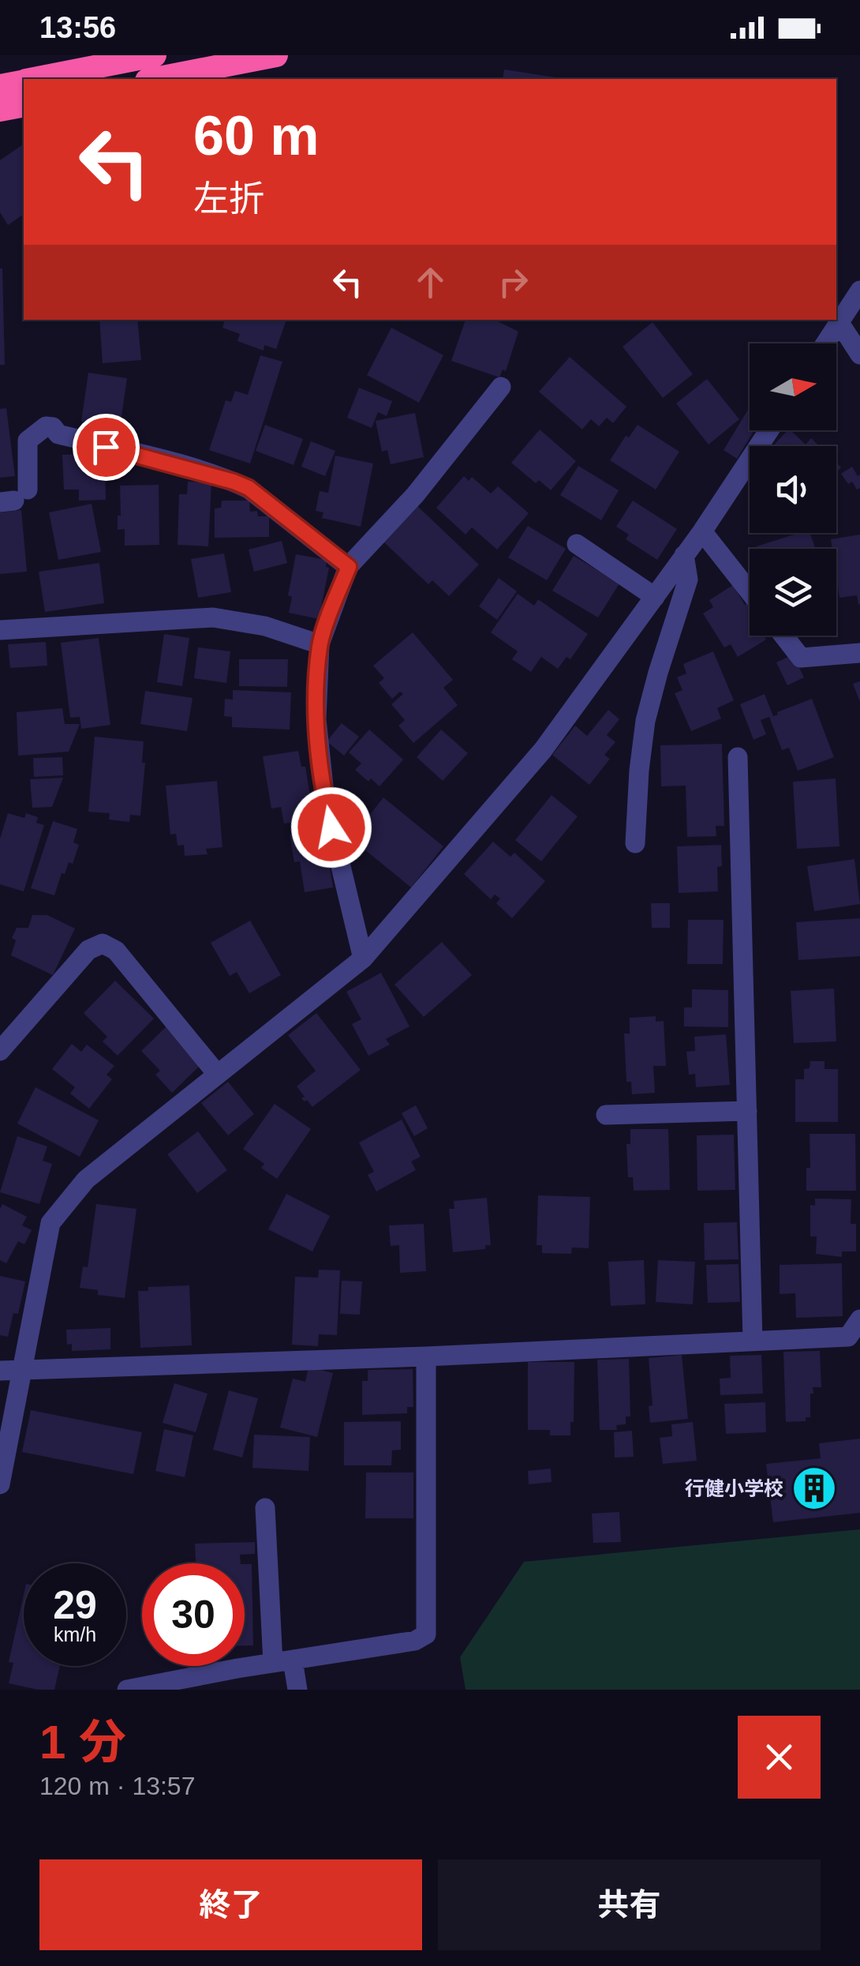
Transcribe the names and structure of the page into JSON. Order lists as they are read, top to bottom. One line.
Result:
{"places":{"building":["行健小学校"]},"north":"right","page":{"status":"13:56","turn":["60 m","左折"],"speed":"29 km/h","limit":"30","heading":["1 分","120 m · 13:57"],"buttons":["終了","共有"]}}
